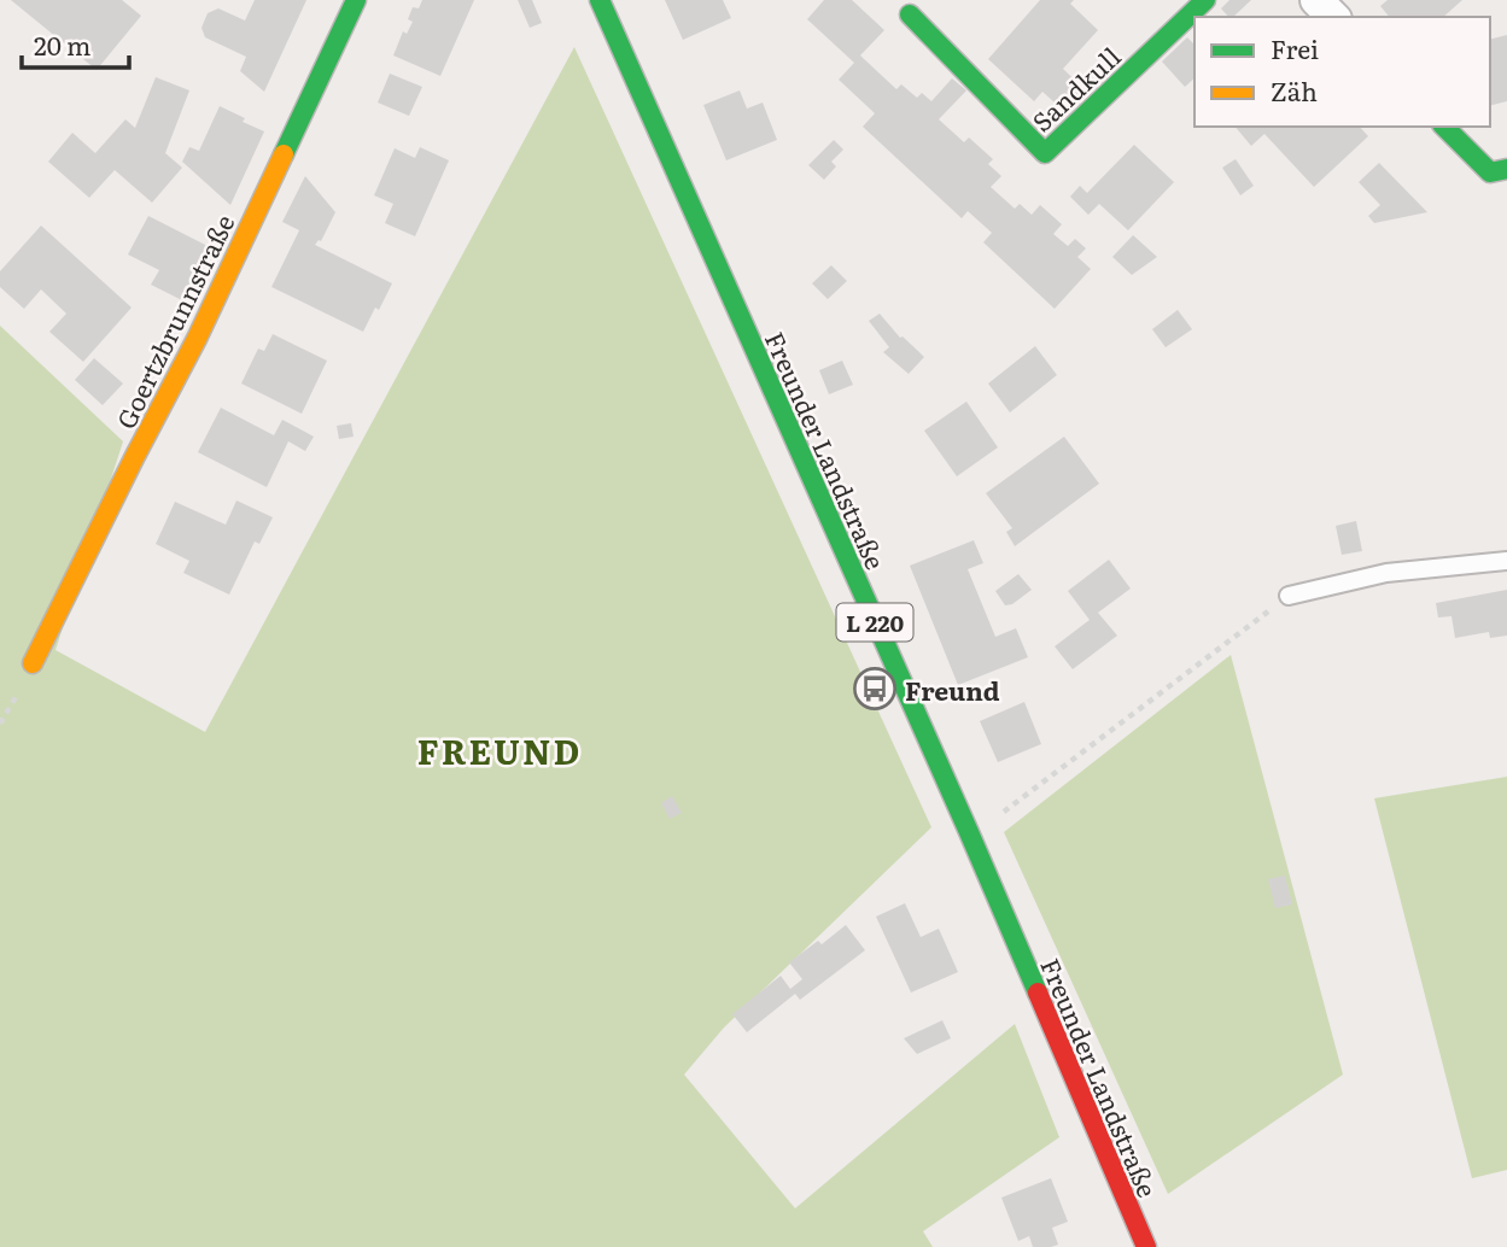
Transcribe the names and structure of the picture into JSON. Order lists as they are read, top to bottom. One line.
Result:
{"streets":{"main road":["Sandkull","Goertzbrunnstraße","Freunder Landstraße","L 220"]},"districts":["FREUND"],"places":{"bus stop":["Freund"]},"legend":["Frei","Zäh"],"scale_bar":"20 m"}
